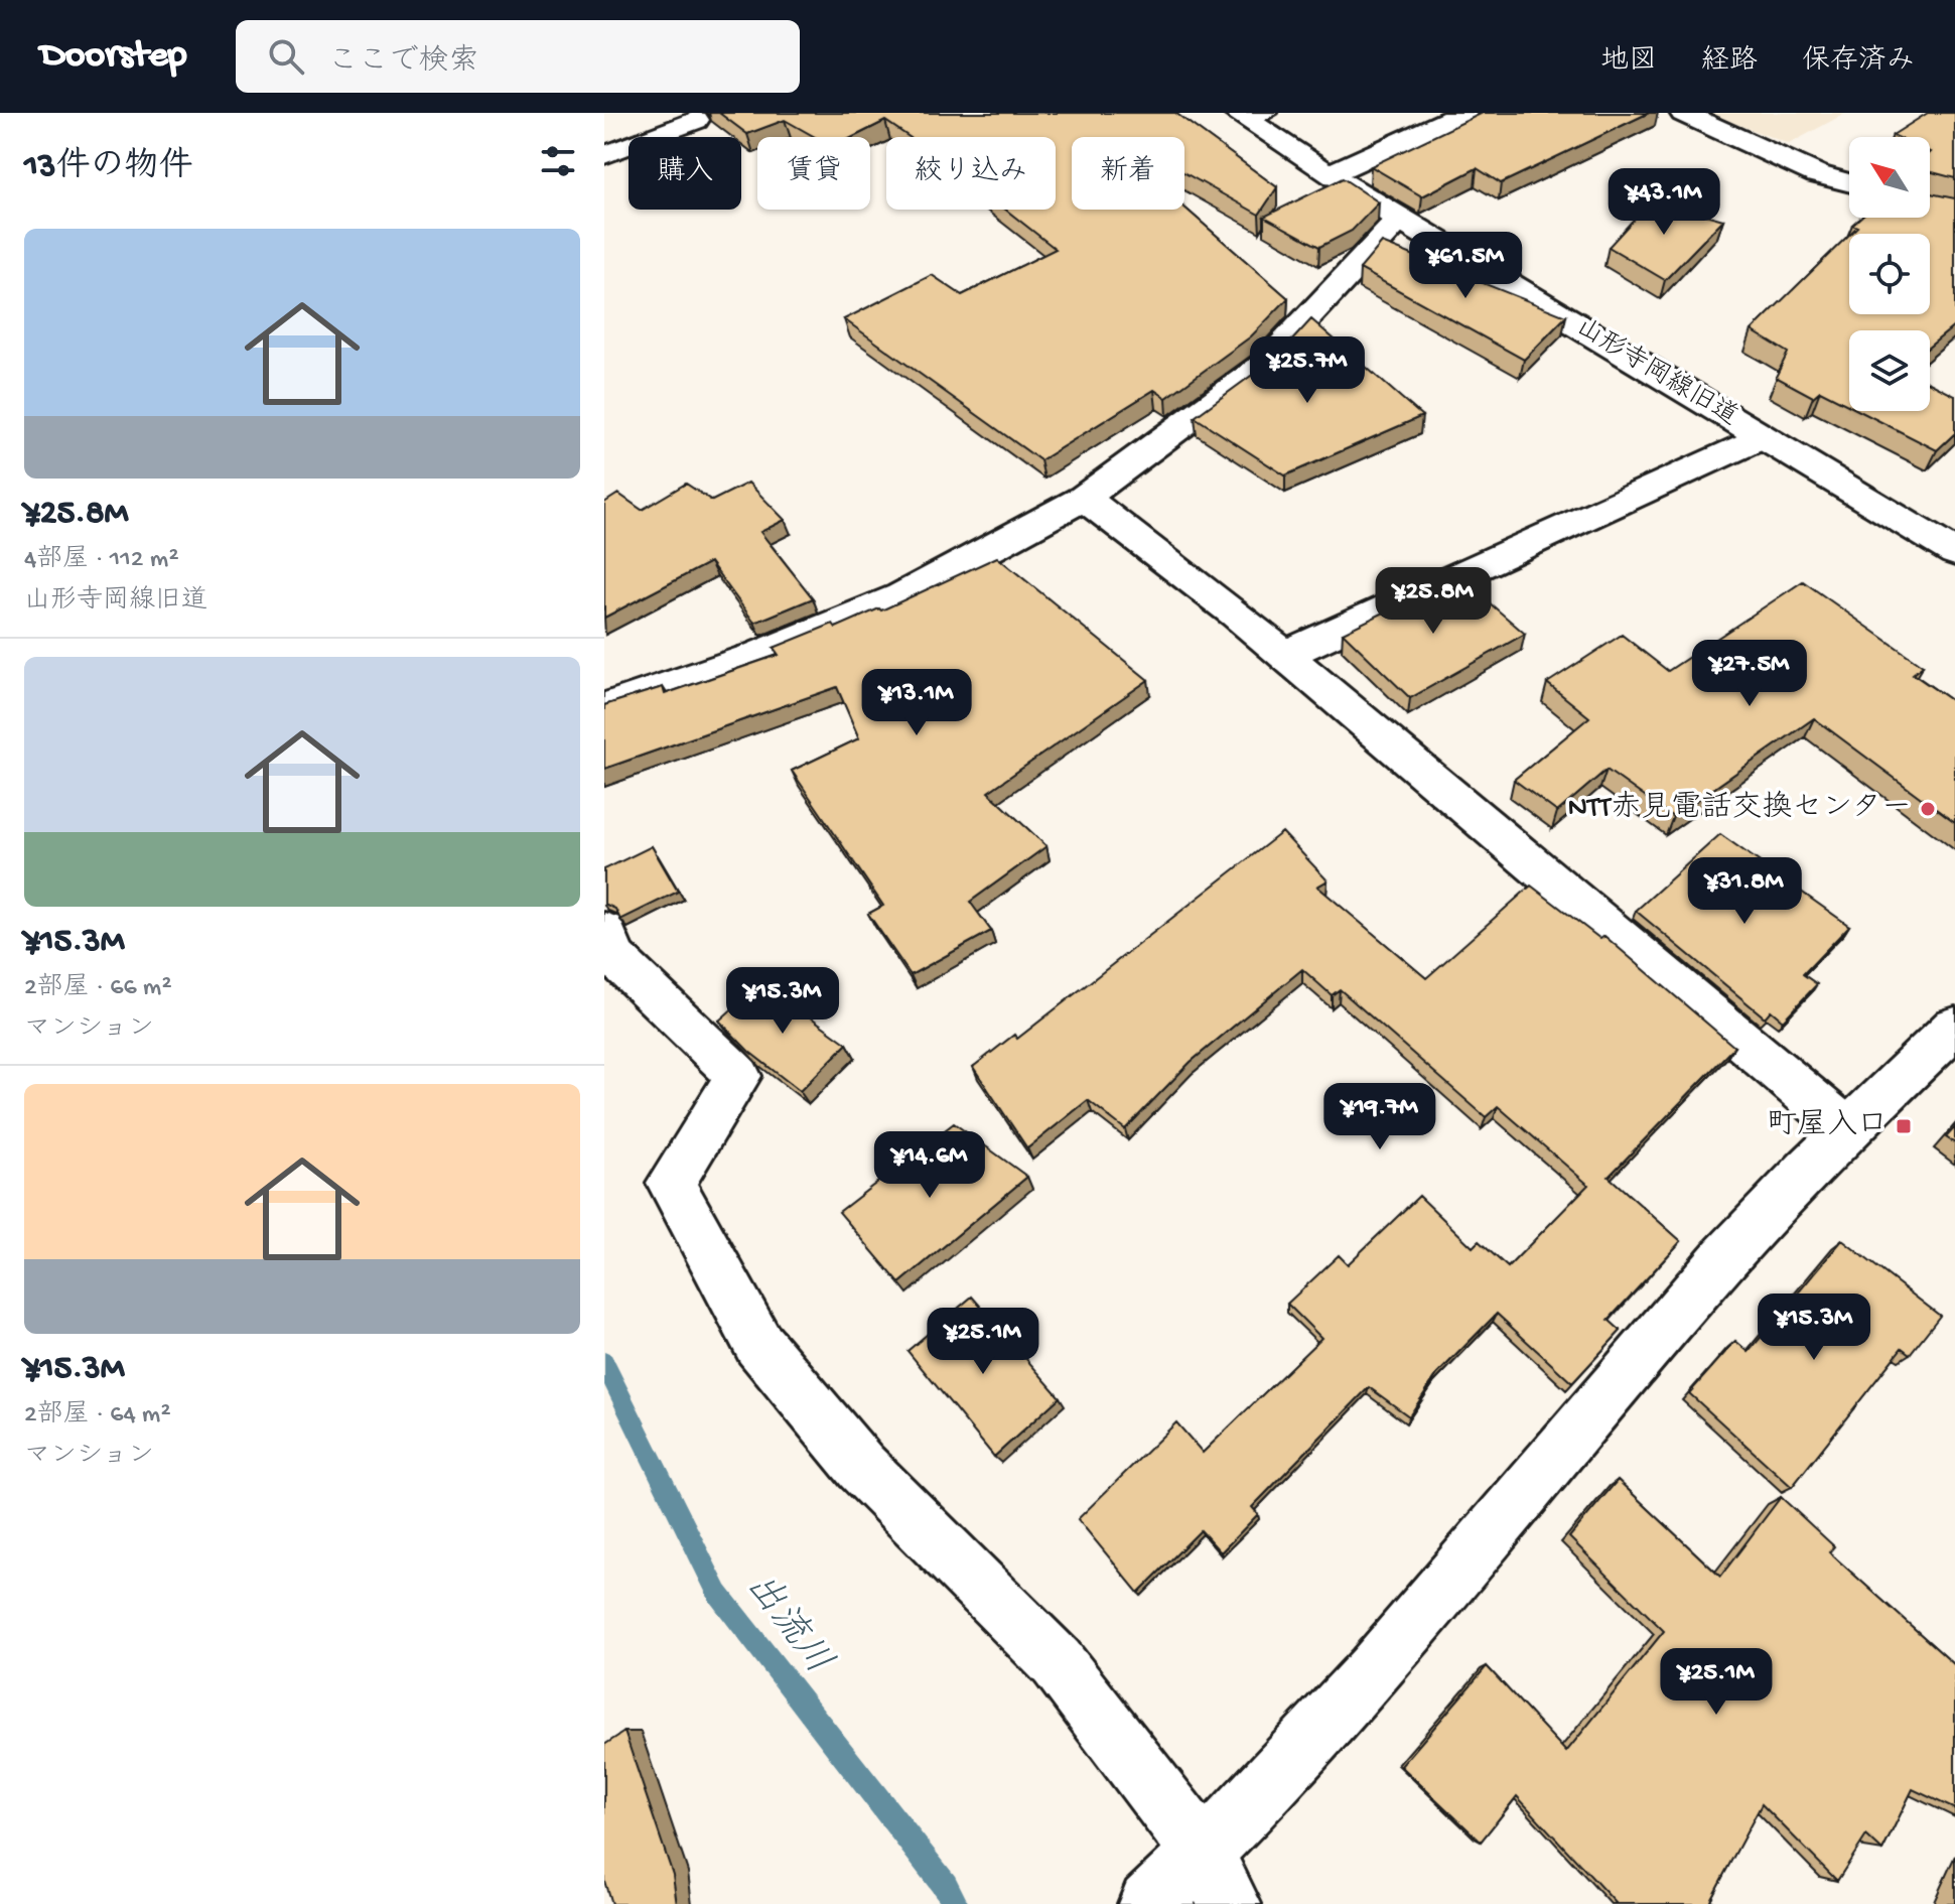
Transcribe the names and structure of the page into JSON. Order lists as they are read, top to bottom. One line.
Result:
{"streets":{"street":["山形寺岡線旧道"]},"water":["出流川"],"places":{"other":["NTT赤見電話交換センター"],"transit":["町屋入口"]},"north":"top left","page":{"header":"Doorstep","search":"ここで検索","nav":["地図","経路","保存済み"],"heading":"13件の物件","chip":["購入","賃貸","絞り込み","新着"],"price":["¥43.1M","¥61.5M","¥25.7M","¥25.8M","¥27.5M","¥13.1M","¥31.8M","¥15.3M","¥19.7M","¥14.6M","¥15.3M","¥25.1M","¥25.1M"],"list":[{"name":"¥25.8M","note":"4部屋 · 112 m² · 山形寺岡線旧道"},{"name":"¥15.3M","note":"2部屋 · 66 m² · マンション"},{"name":"¥15.3M","note":"2部屋 · 64 m² · マンション"}]}}
